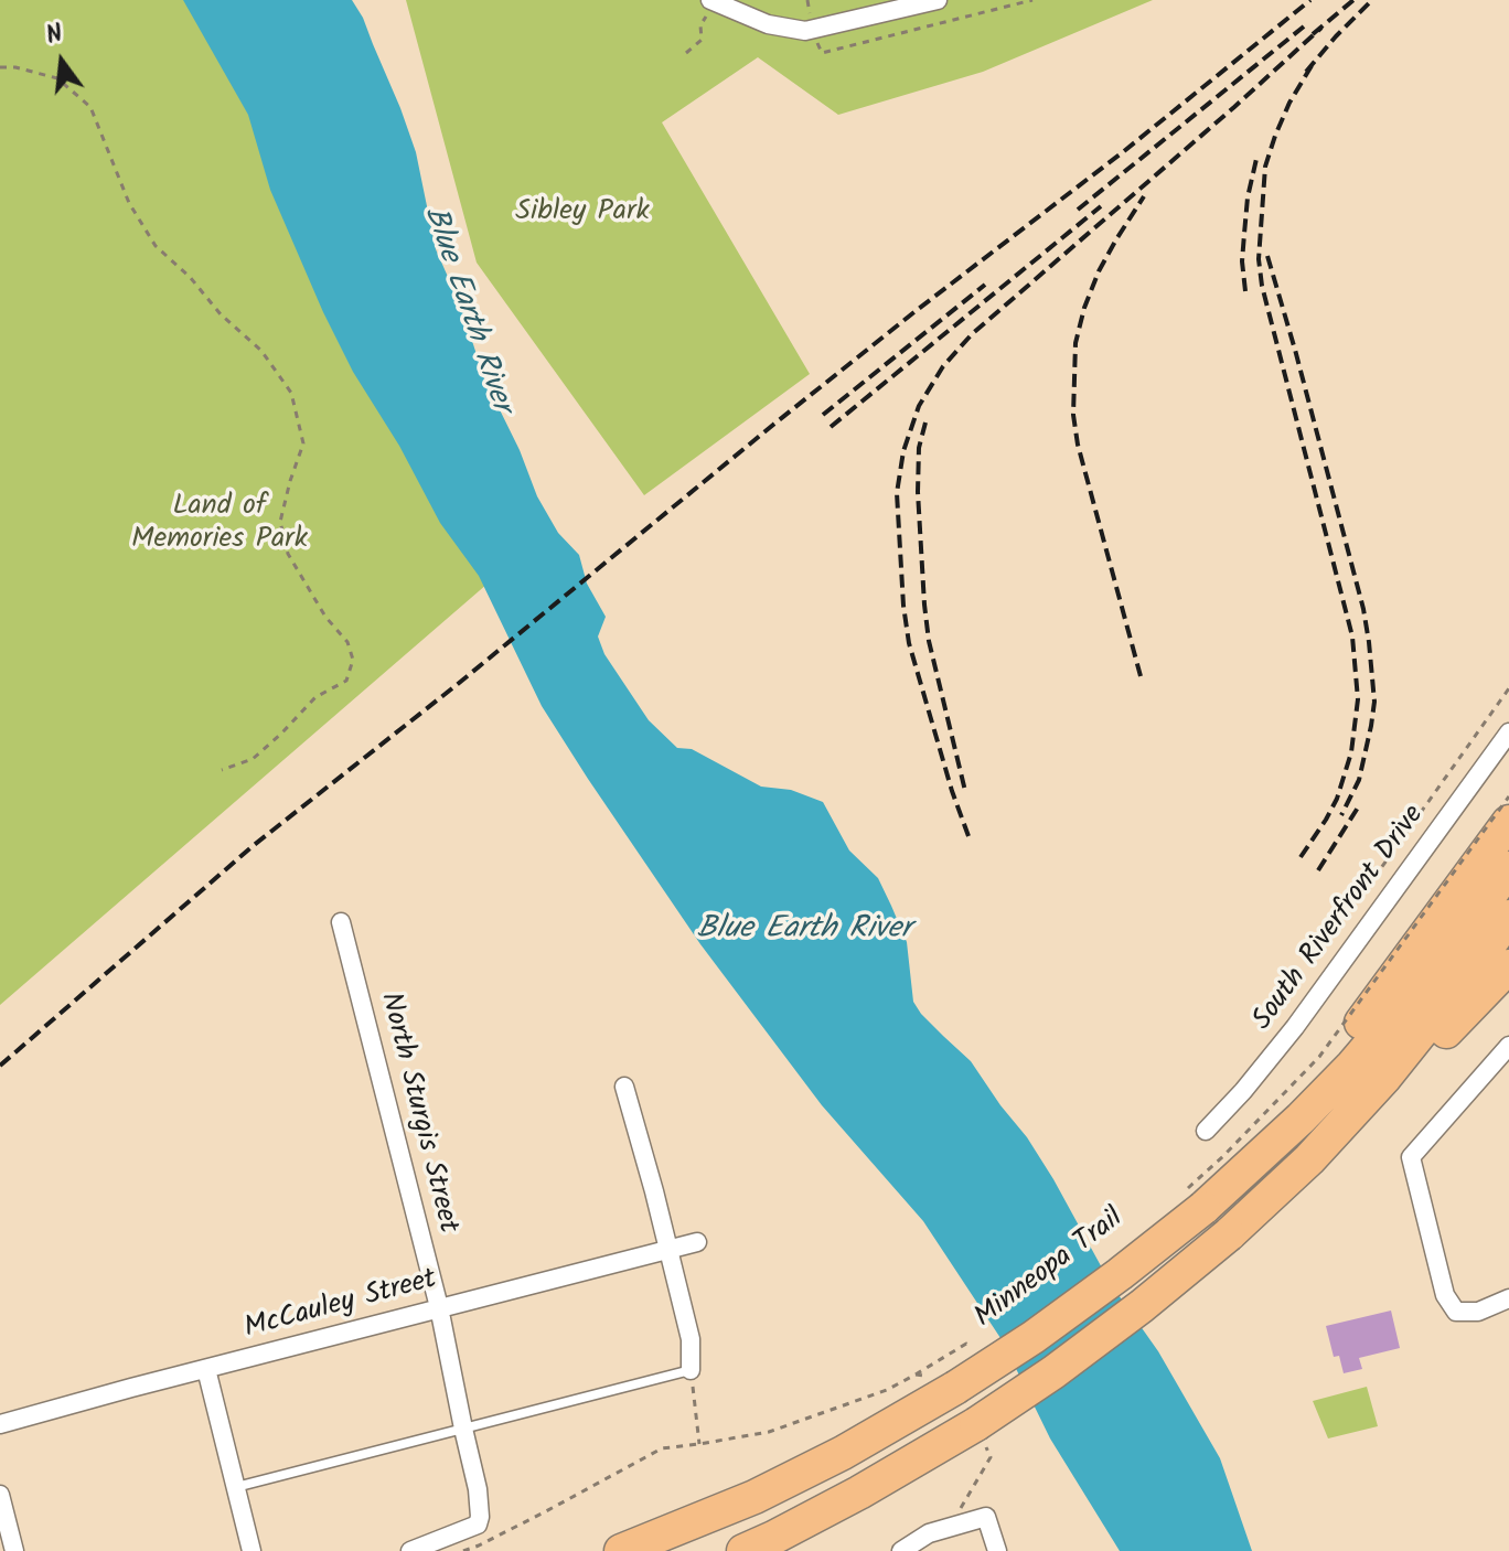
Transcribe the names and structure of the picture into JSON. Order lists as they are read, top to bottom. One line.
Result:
{"streets":{"street":["South Riverfront Drive","North Sturgis Street","McCauley Street"]},"crossings":[["North Sturgis Street","McCauley Street"]],"water":["Blue Earth River"],"parks":["Sibley Park","Land of Memories Park"],"north":"top"}
